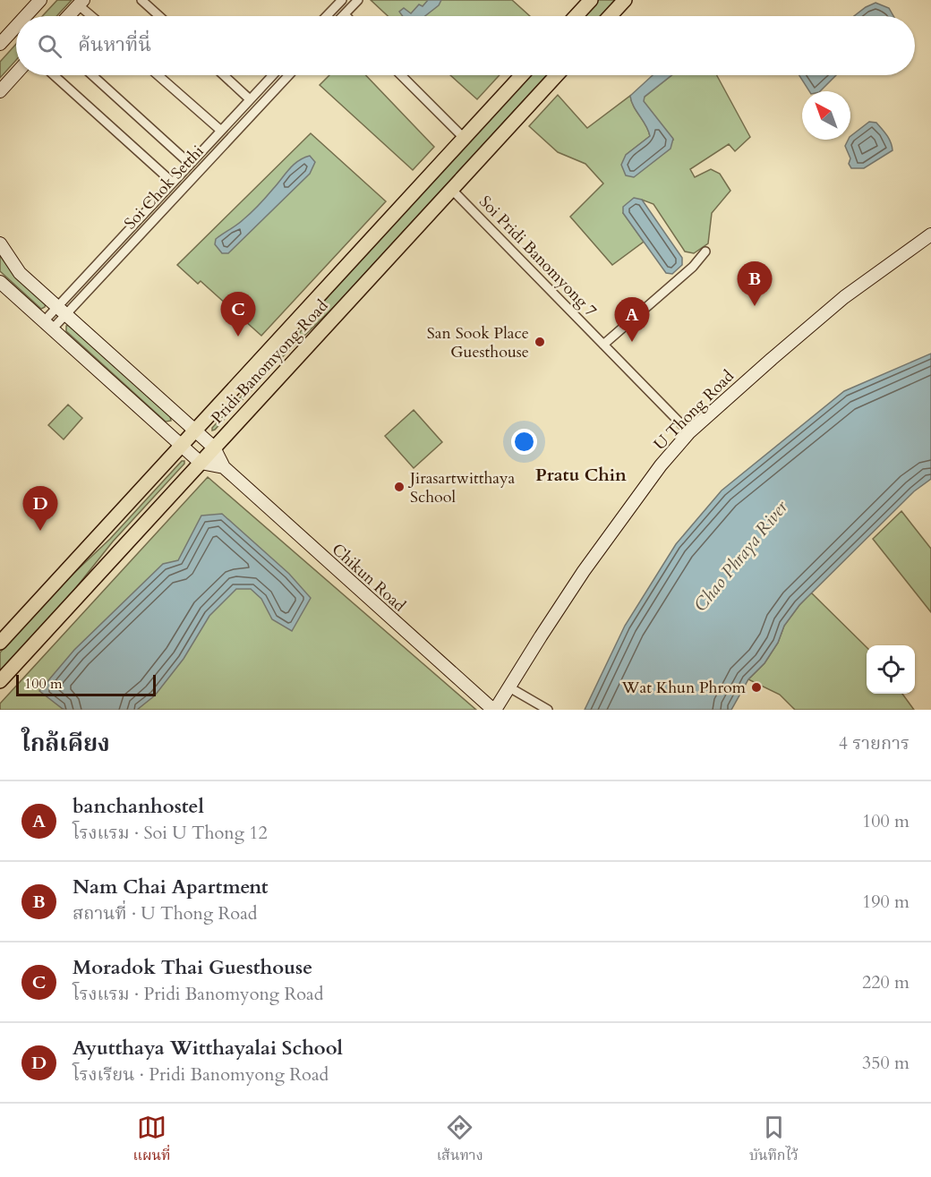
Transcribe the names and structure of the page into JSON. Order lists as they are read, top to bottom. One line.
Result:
{"streets":{"main road":["Pridi Banomyong Road","U Thong Road","Chikun Road"],"street":["Soi Chok Setthi","Soi Pridi Banomyong 7"]},"crossings":[["Soi Chok Setthi","Chikun Road"],["Soi Pridi Banomyong 7","Pridi Banomyong Road"],["Soi Pridi Banomyong 7","U Thong Road"],["Pridi Banomyong Road","Chikun Road"],["U Thong Road","Chikun Road"]],"districts":["Pratu Chin"],"water":["Chao Phraya River"],"places":["San Sook Place Guesthouse","Jirasartwitthaya School","Wat Khun Phrom"],"scale_bar":"100 m","north":"top left","page":{"search":"ค้นหาที่นี่","pins":["B","C","A","D"],"scale":"100 m","heading":["ใกล้เคียง","4 รายการ"],"list":[{"mark":"A","name":"banchanhostel","note":"โรงแรม · Soi U Thong 12","value":"100 m"},{"mark":"B","name":"Nam Chai Apartment","note":"สถานที่ · U Thong Road","value":"190 m"},{"mark":"C","name":"Moradok Thai Guesthouse","note":"โรงแรม · Pridi Banomyong Road","value":"220 m"},{"mark":"D","name":"Ayutthaya Witthayalai School","note":"โรงเรียน · Pridi Banomyong Road","value":"350 m"}],"nav":["แผนที่","เส้นทาง","บันทึกไว้"]}}
